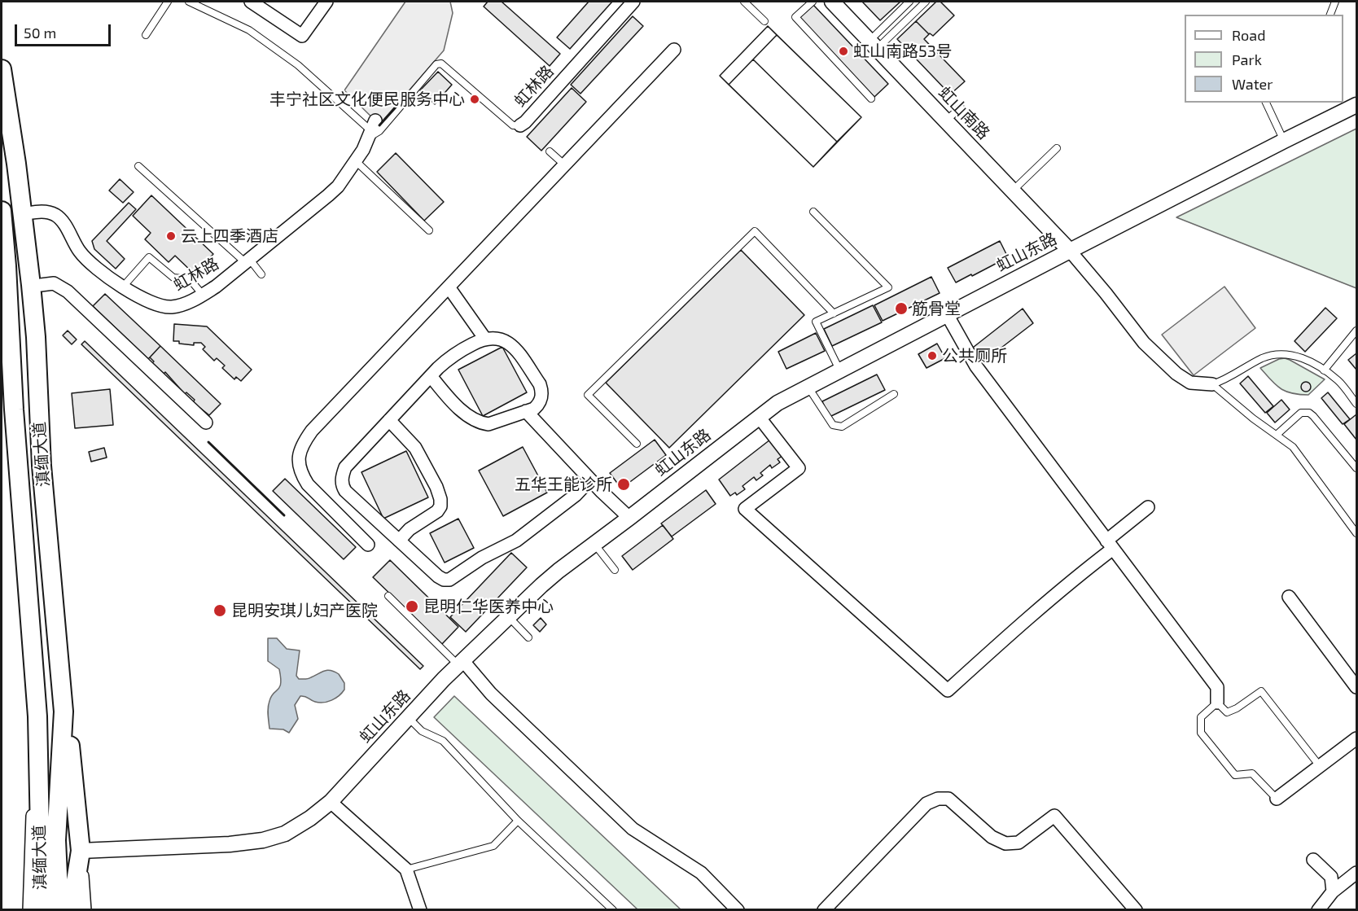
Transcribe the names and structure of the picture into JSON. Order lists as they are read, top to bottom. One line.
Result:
{"streets":{"main road":["滇缅大道"],"street":["虹林路","虹山南路","虹山东路"]},"crossings":[["虹林路","滇缅大道"],["虹山南路","虹山东路"]],"places":["虹山南路53号","丰宁社区文化便民服务中心","云上四季酒店","筋骨堂","公共厕所","五华王能诊所","昆明仁华医养中心","昆明安琪儿妇产医院"],"legend":["Road","Park","Water"],"scale_bar":"50 m"}
